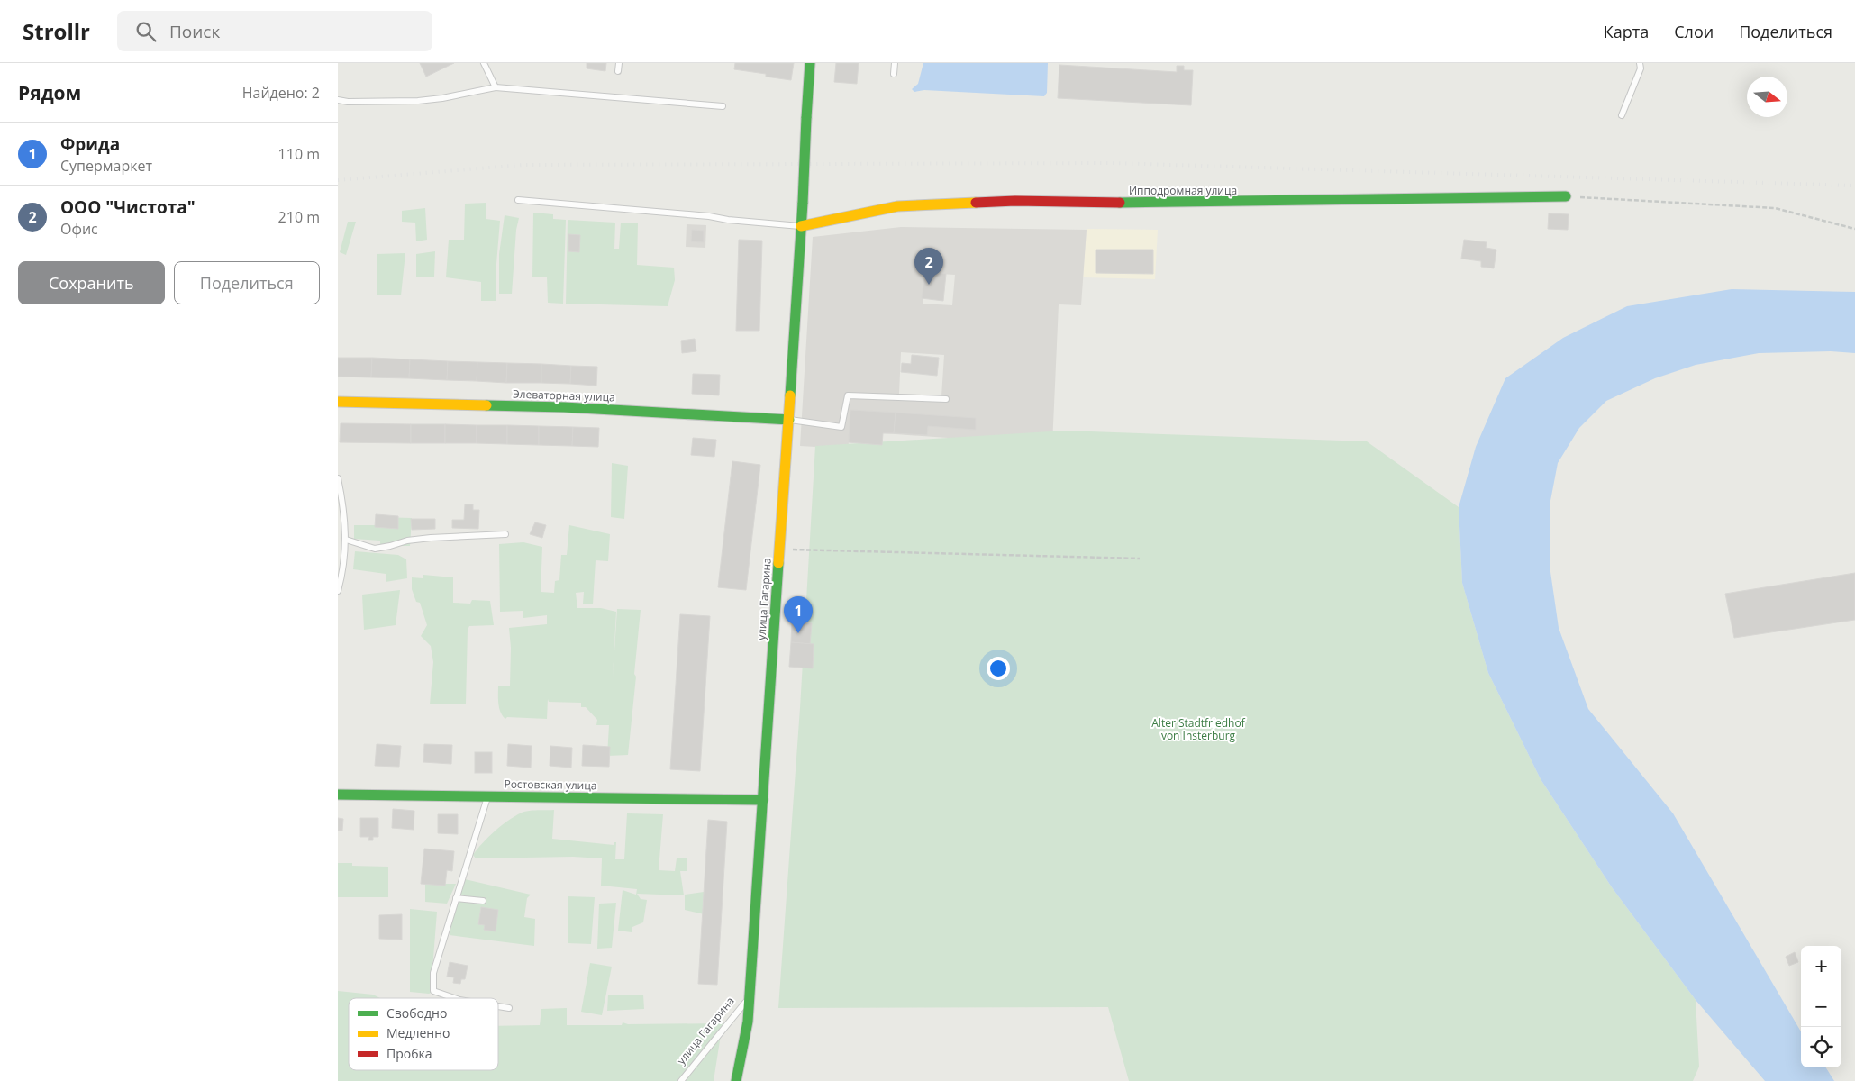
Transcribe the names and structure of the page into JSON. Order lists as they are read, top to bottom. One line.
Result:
{"streets":{"street":["Ипподромная улица","Элеваторная улица","улица Гагарина","Ростовская улица"]},"crossings":[["Ипподромная улица","улица Гагарина"],["Элеваторная улица","улица Гагарина"],["улица Гагарина","Ростовская улица"]],"parks":["Alter Stadtfriedhof von Insterburg"],"legend":["Свободно","Медленно","Пробка"],"north":"right","page":{"header":"Strollr","search":"Поиск","nav":["Карта","Слои","Поделиться"],"heading":["Рядом","Найдено: 2"],"list":[{"mark":"1","name":"Фрида","note":"Супермаркет","value":"110 m"},{"mark":"2","name":"ООО \"Чистота\"","note":"Офис","value":"210 m"}],"buttons":["Сохранить","Поделиться"],"pins":["2","1"],"map_buttons":["+","−"]}}
